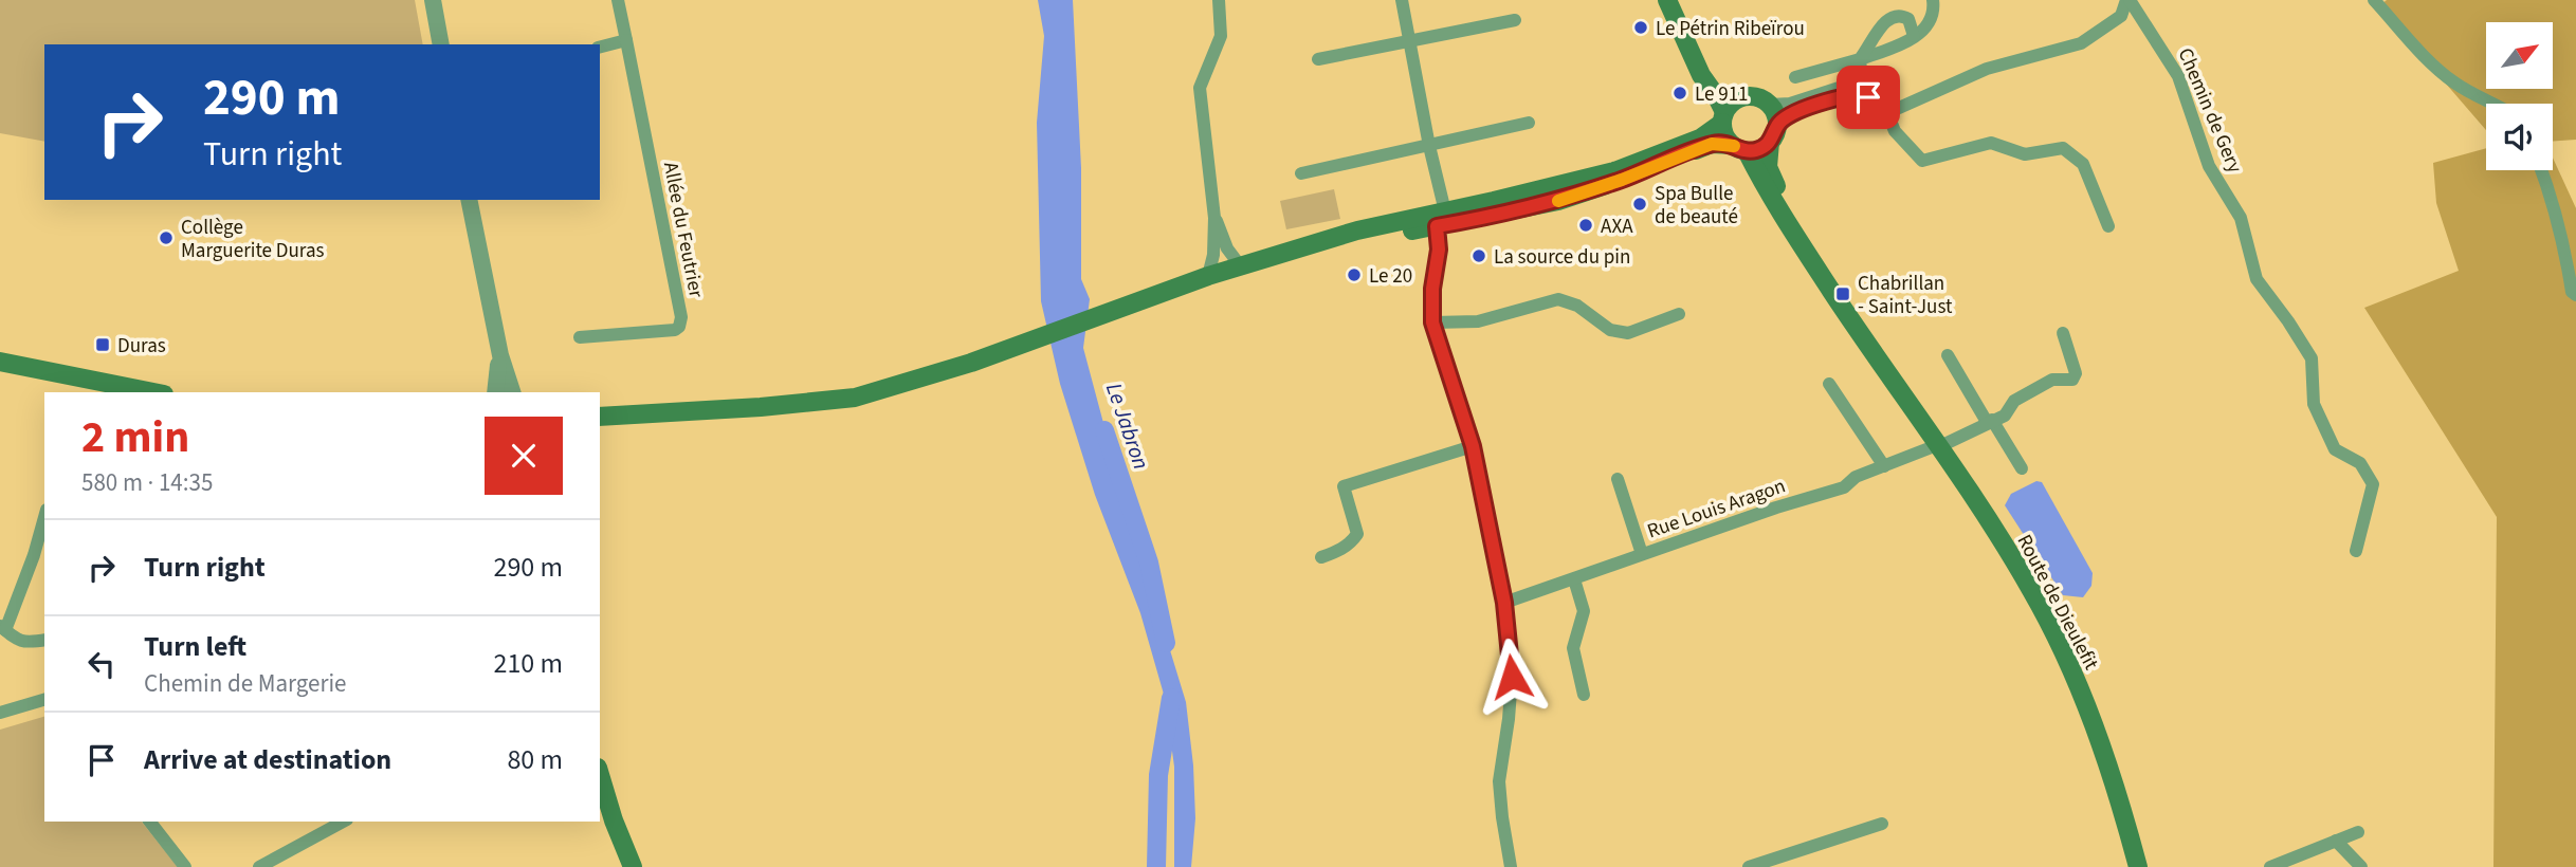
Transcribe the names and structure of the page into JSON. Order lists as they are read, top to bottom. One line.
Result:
{"streets":{"main road":["Route de Dieulefit"],"street":["Chemin de Gery","Allée du Feutrier","Rue Louis Aragon"]},"crossings":[["Rue Louis Aragon","Route de Dieulefit"]],"water":["Le Jabron"],"places":{"other":["Le Pétrin Ribeïrou","Le 911","Spa Bulle de beauté","AXA","Collège Marguerite Duras","La source du pin","Le 20"],"transit":["Chabrillan - Saint-Just","Duras"]},"north":"top right","page":{"turn":["290 m","Turn right"],"heading":["2 min","580 m · 14:35"],"list":[{"name":"Turn right","value":"290 m"},{"name":"Turn left","note":"Chemin de Margerie","value":"210 m"},{"name":"Arrive at destination","value":"80 m"}]}}
